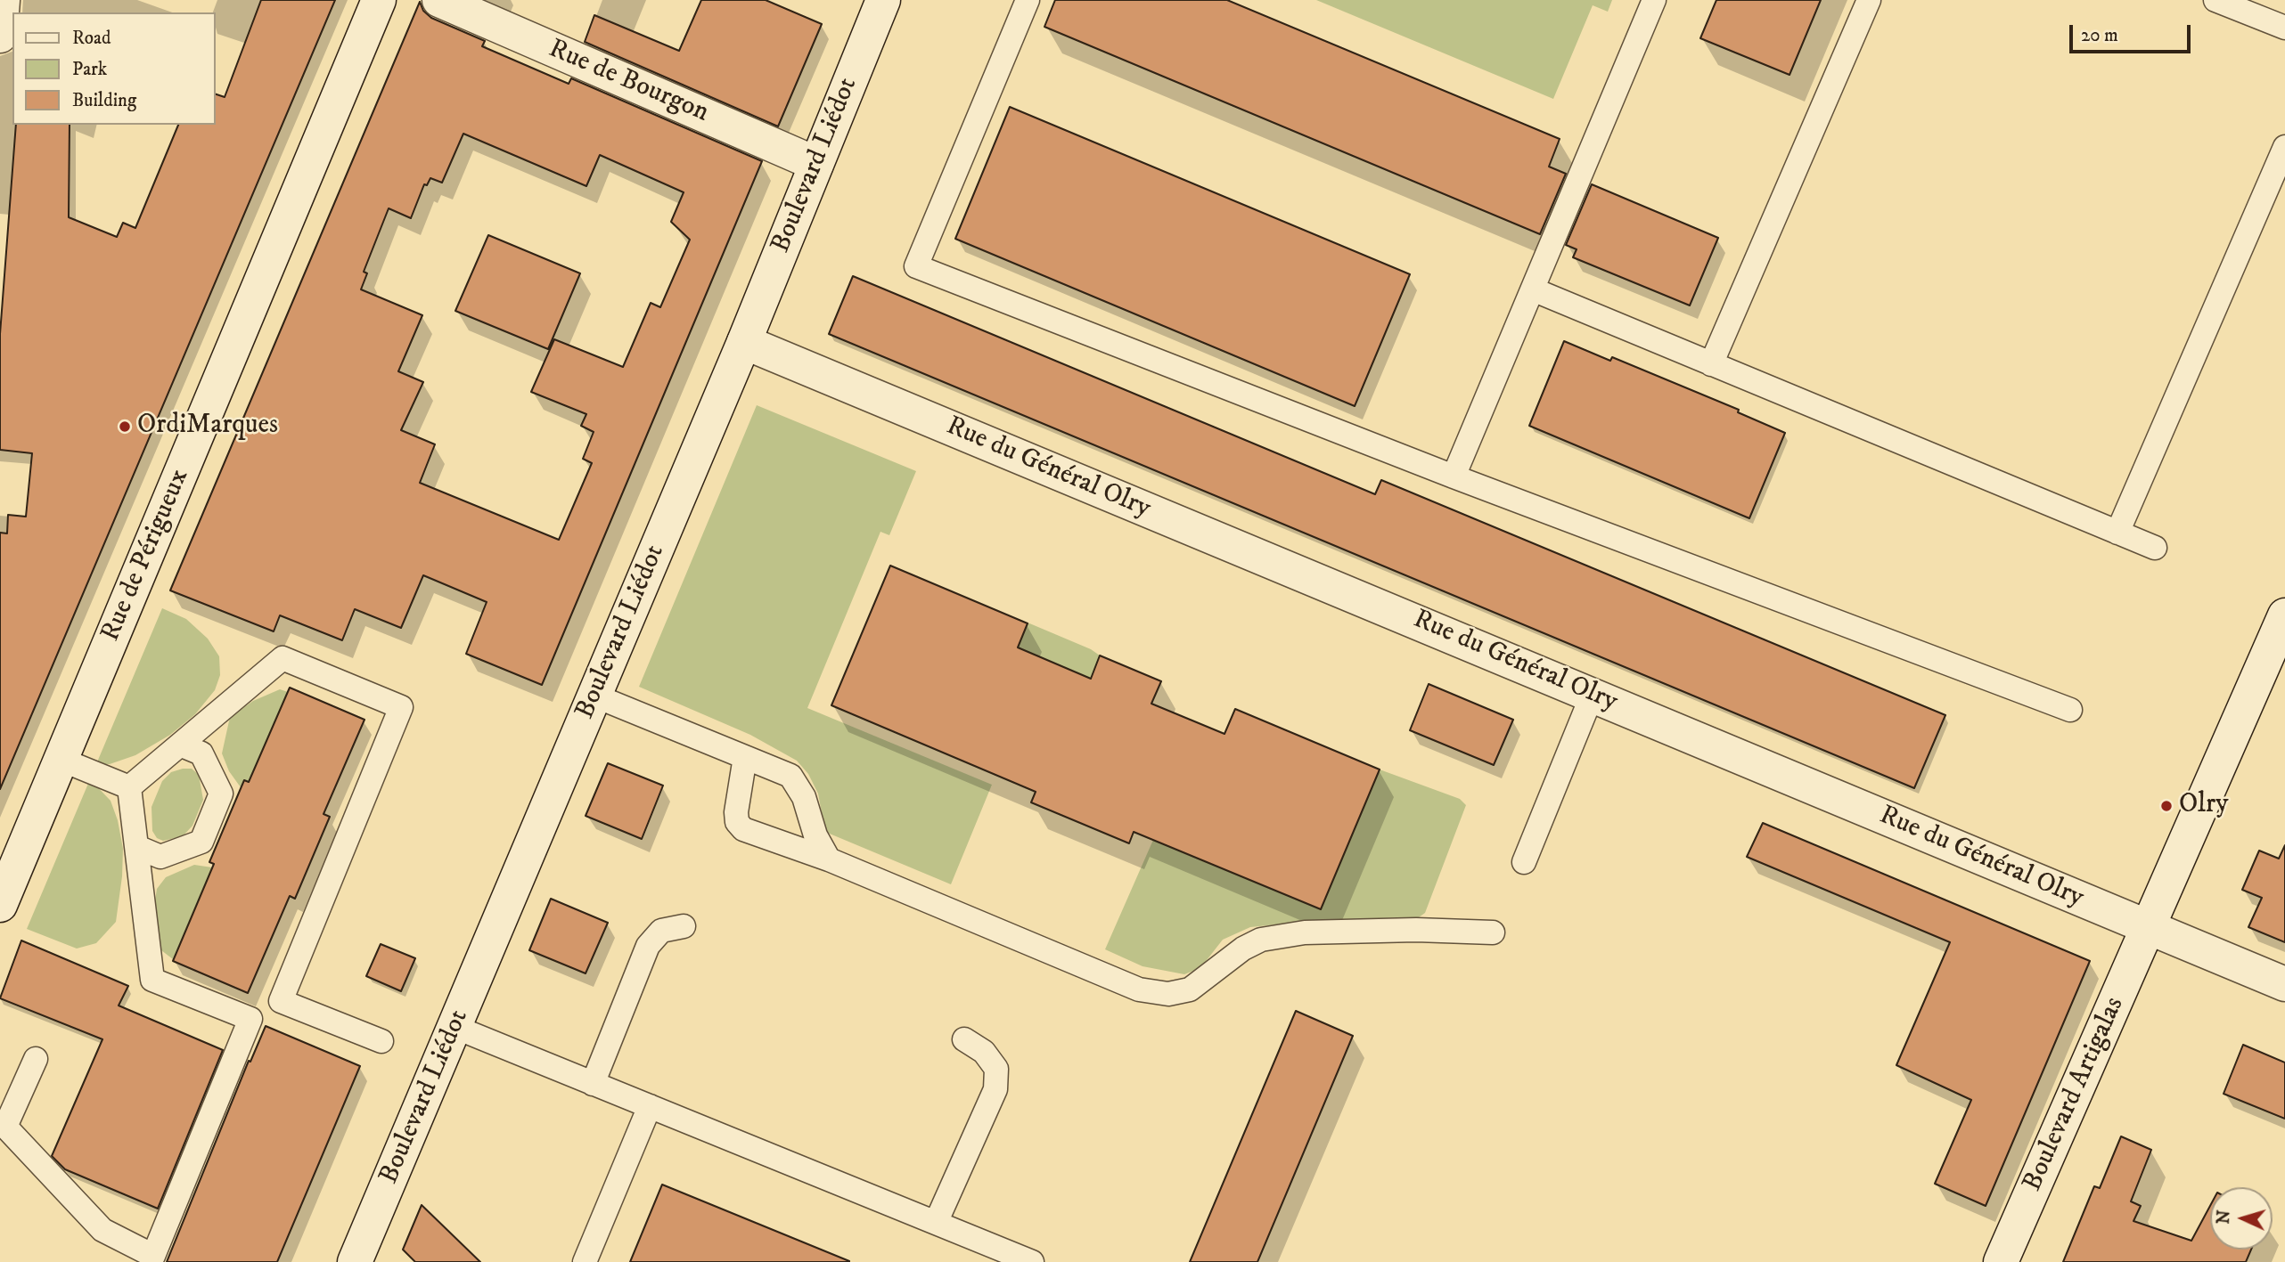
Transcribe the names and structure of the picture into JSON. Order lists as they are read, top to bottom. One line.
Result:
{"streets":{"street":["Rue de Bourgon","Boulevard Liédot","Rue du Général Olry","Rue de Périgueux","Boulevard Artigalas"]},"crossings":[["Rue de Bourgon","Boulevard Liédot"],["Boulevard Liédot","Rue du Général Olry"],["Rue du Général Olry","Boulevard Artigalas"]],"places":["OrdiMarques","Olry"],"legend":["Road","Park","Building"],"scale_bar":"20 m","north":"left"}
